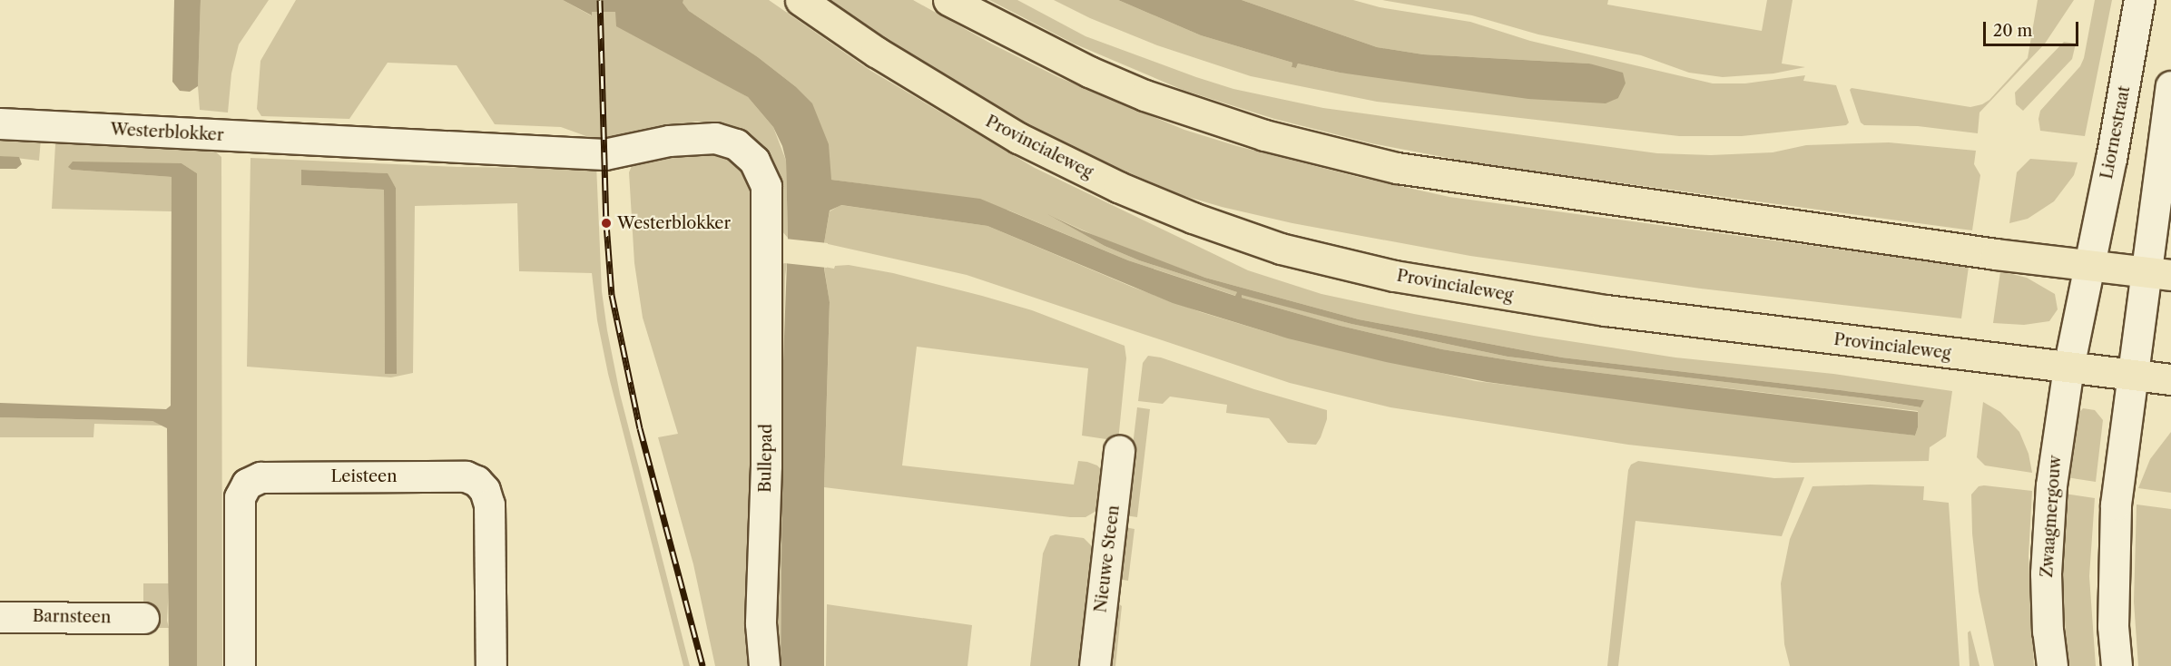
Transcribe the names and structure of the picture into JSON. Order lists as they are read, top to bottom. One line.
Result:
{"streets":{"main road":["Provincialeweg"],"street":["Westerblokker","Liornestraat","Bullepad","Leisteen","Zwaagmergouw","Nieuwe Steen","Barnsteen"]},"crossings":[["Westerblokker","Bullepad"],["Liornestraat","Provincialeweg"],["Liornestraat","Zwaagmergouw"],["Provincialeweg","Zwaagmergouw"]],"places":["Westerblokker"],"scale_bar":"20 m"}
